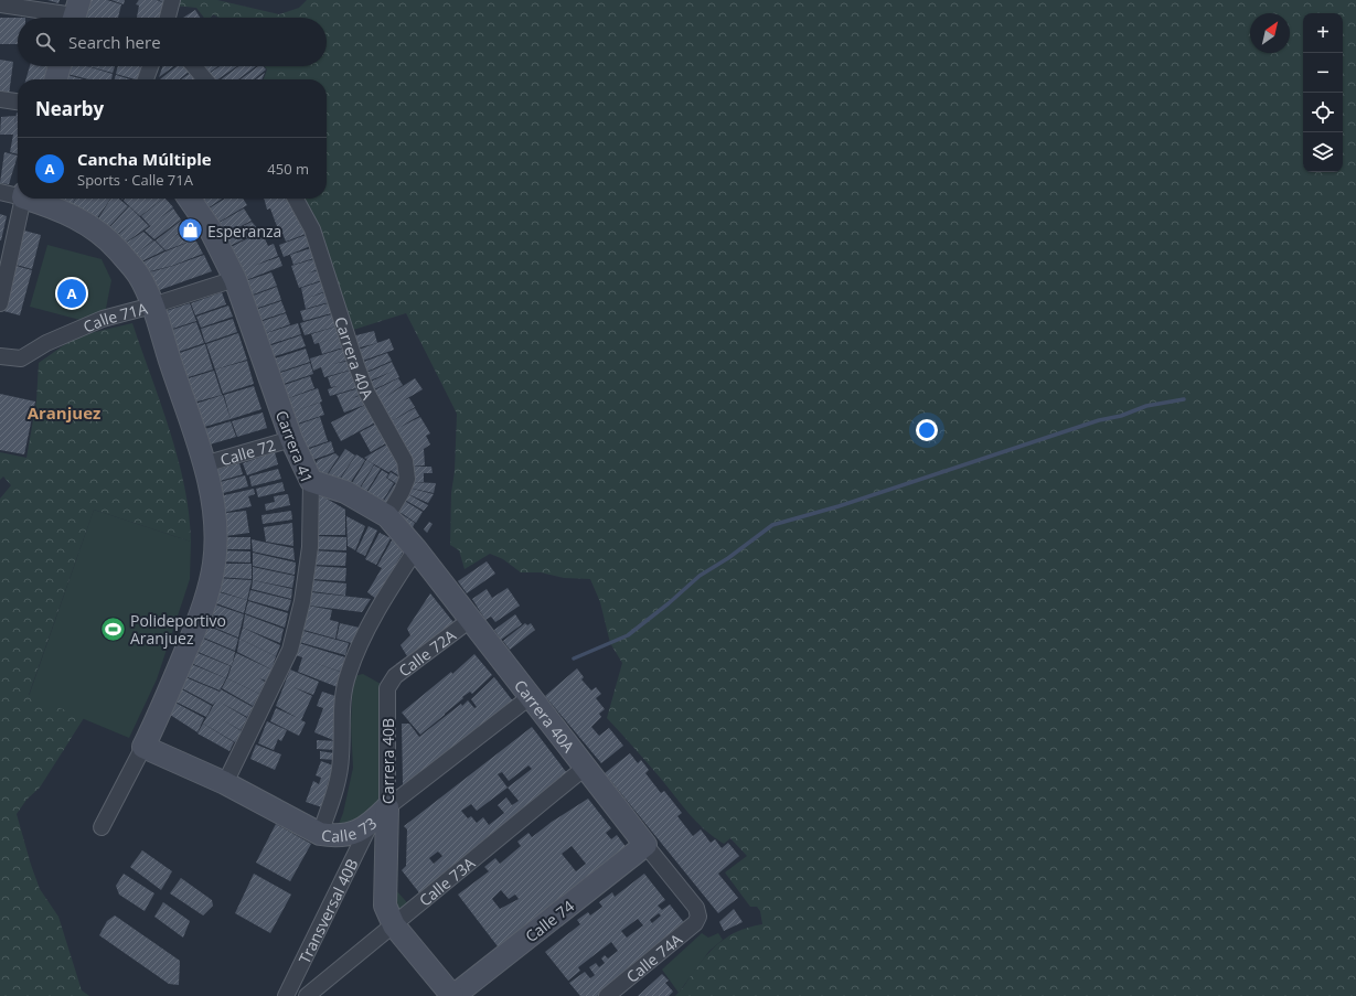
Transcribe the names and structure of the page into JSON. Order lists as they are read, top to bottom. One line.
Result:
{"streets":{"street":["Calle 71A","Carrera 40A","Carrera 41","Calle 72","Calle 72A","Carrera 40B","Calle 73","Calle 73A","Transversal 40B","Calle 74","Calle 74A"]},"crossings":[["Calle 71A","Carrera 41"],["Carrera 40A","Carrera 41"],["Carrera 40A","Calle 72A"],["Carrera 40A","Calle 73"],["Carrera 40A","Calle 73A"],["Carrera 40A","Calle 74"],["Carrera 40A","Calle 74A"],["Carrera 41","Calle 72"],["Carrera 41","Calle 73"],["Calle 72A","Carrera 40B"],["Carrera 40B","Calle 73"],["Carrera 40B","Calle 73A"],["Carrera 40B","Calle 74"],["Calle 73","Transversal 40B"]],"districts":["Aranjuez"],"places":{"shop":["Esperanza"],"sports":["Polideportivo Aranjuez"]},"north":"top right","page":{"map_buttons":["+","−"],"search":"Search here","heading":"Nearby","list":[{"mark":"A","name":"Cancha Múltiple","note":"Sports · Calle 71A","value":"450 m"}],"pins":"A"}}
